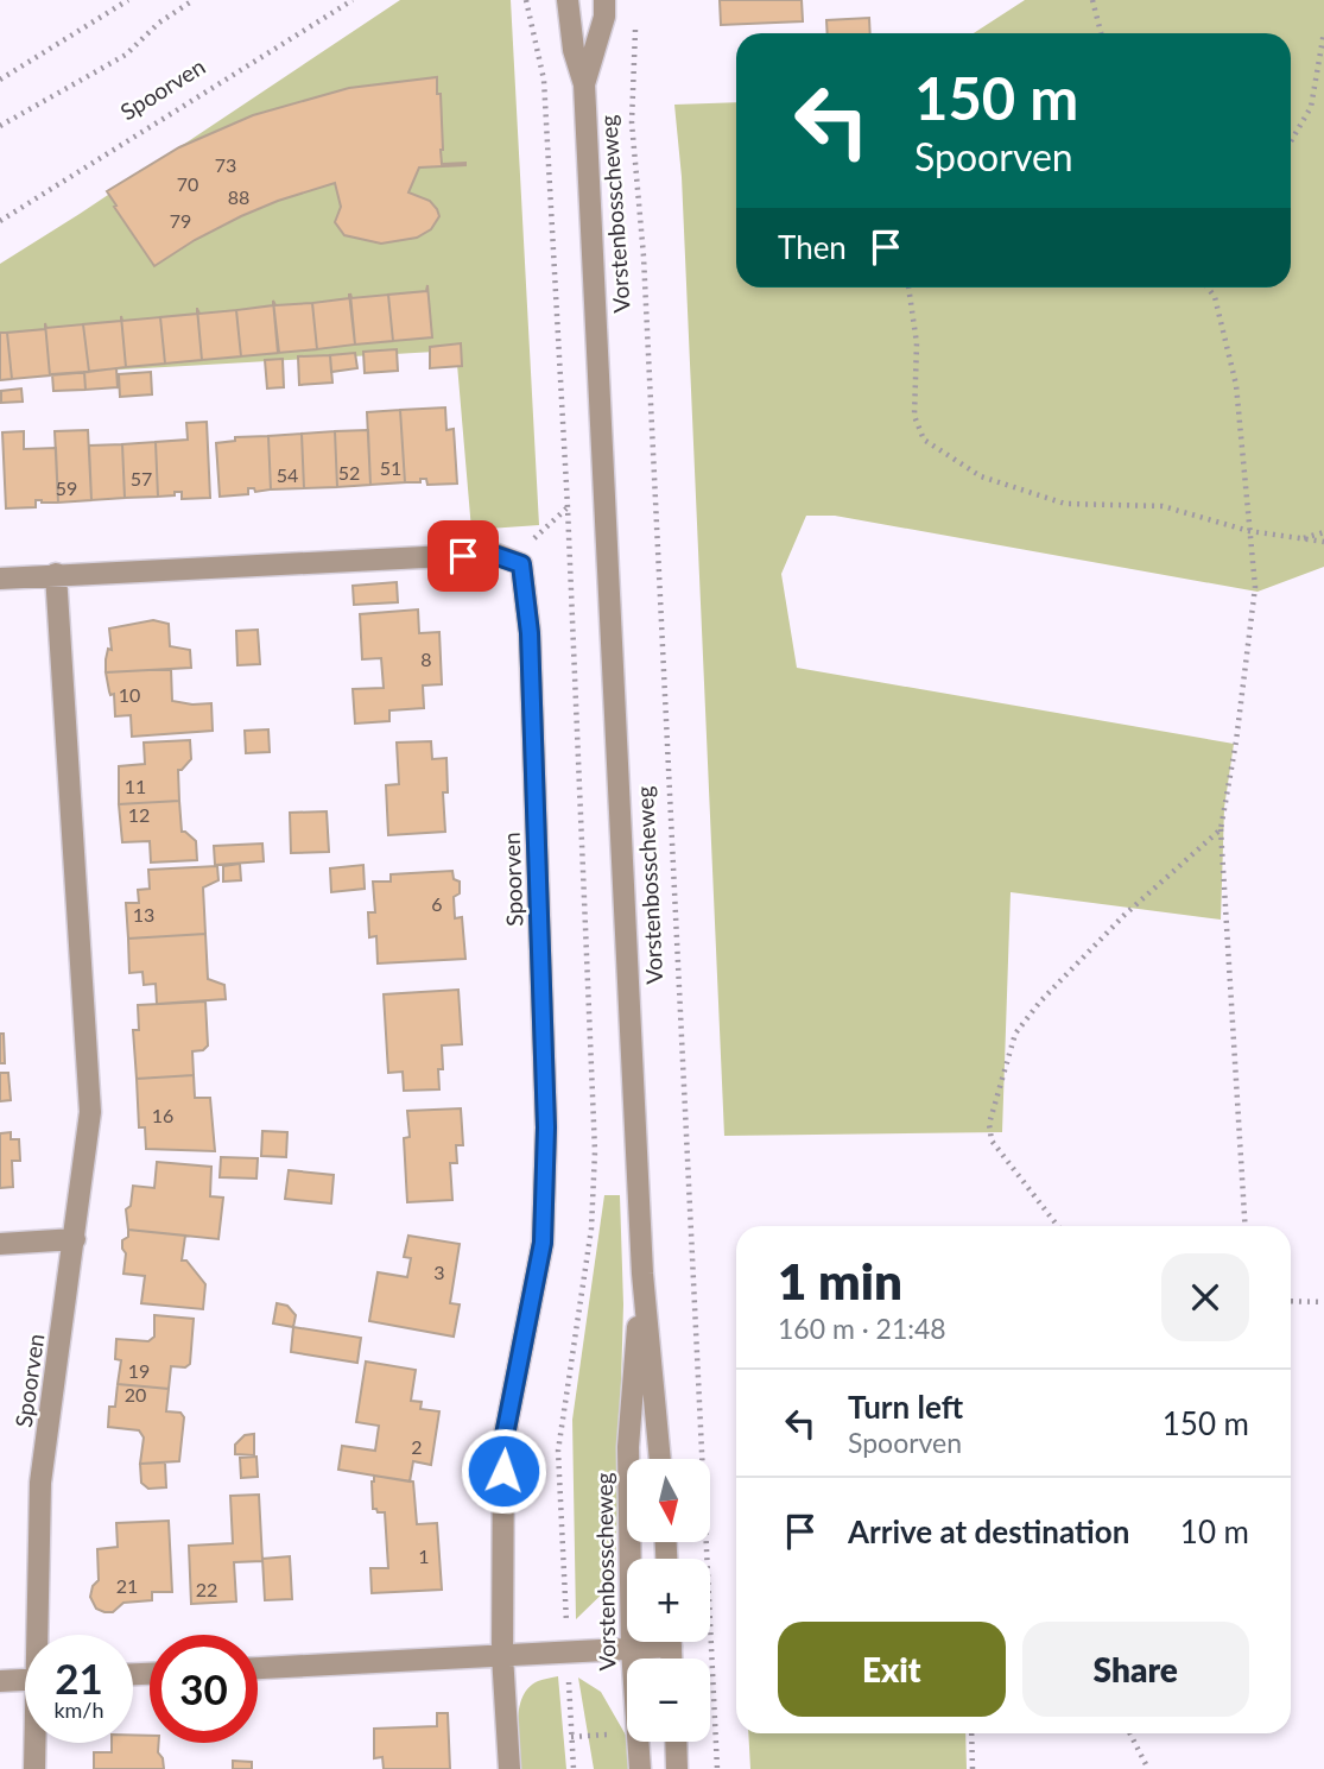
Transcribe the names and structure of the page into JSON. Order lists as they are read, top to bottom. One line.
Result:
{"streets":{"street":["Spoorven","Vorstenbosscheweg"]},"house_numbers":["73","70","88","79","51","52","54","57","59","8","10","11","12","6","13","16","3","19","20","2","1","21","22"],"north":"bottom","page":{"turn":["150 m","Spoorven"],"then":"Then","heading":["1 min","160 m · 21:48"],"list":[{"name":"Turn left","note":"Spoorven","value":"150 m"},{"name":"Arrive at destination","value":"10 m"}],"map_buttons":["+","−"],"buttons":["Exit","Share"],"speed":"21 km/h","limit":"30"}}
